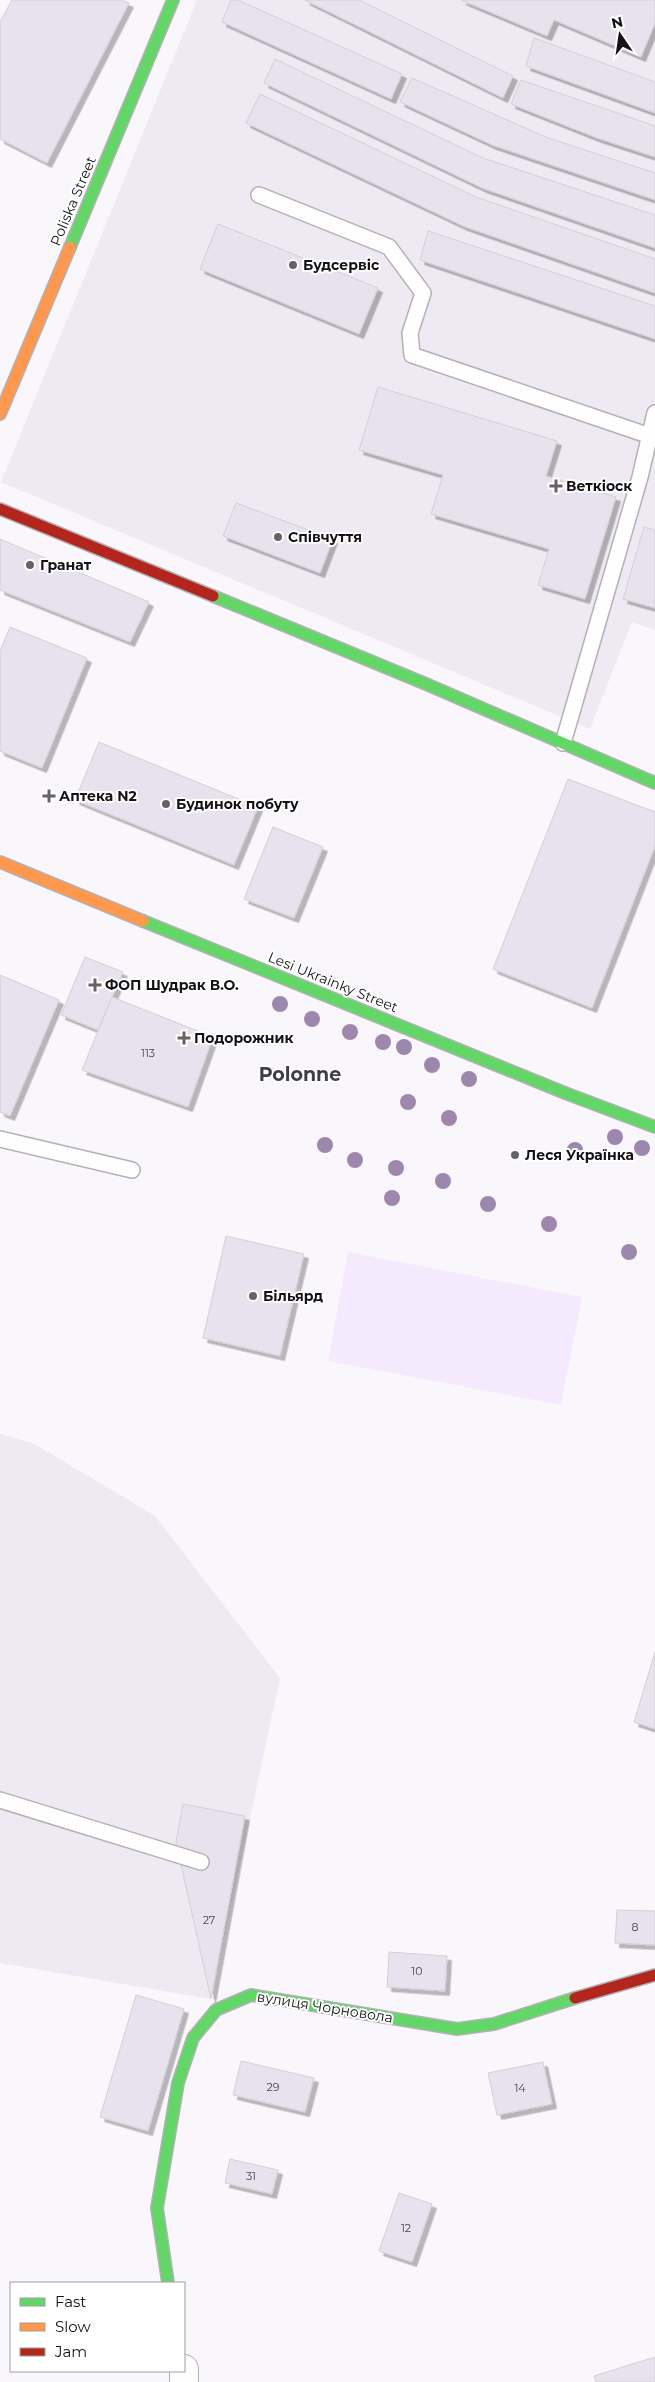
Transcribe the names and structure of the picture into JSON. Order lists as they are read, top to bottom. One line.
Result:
{"streets":{"street":["Poliska Street","Lesi Ukrainky Street","вулиця Чорновола"]},"districts":["Polonne"],"places":{"other":["Будсервіс","Співчуття","Гранат","Будинок побуту","Леся Українка","Більярд"],"health":["Веткіоск","Аптека N2","ФОП Шудрак В.О.","Подорожник"]},"house_numbers":["113","27","8","10","29","14","31","12"],"legend":["Fast","Slow","Jam"],"north":"top"}
